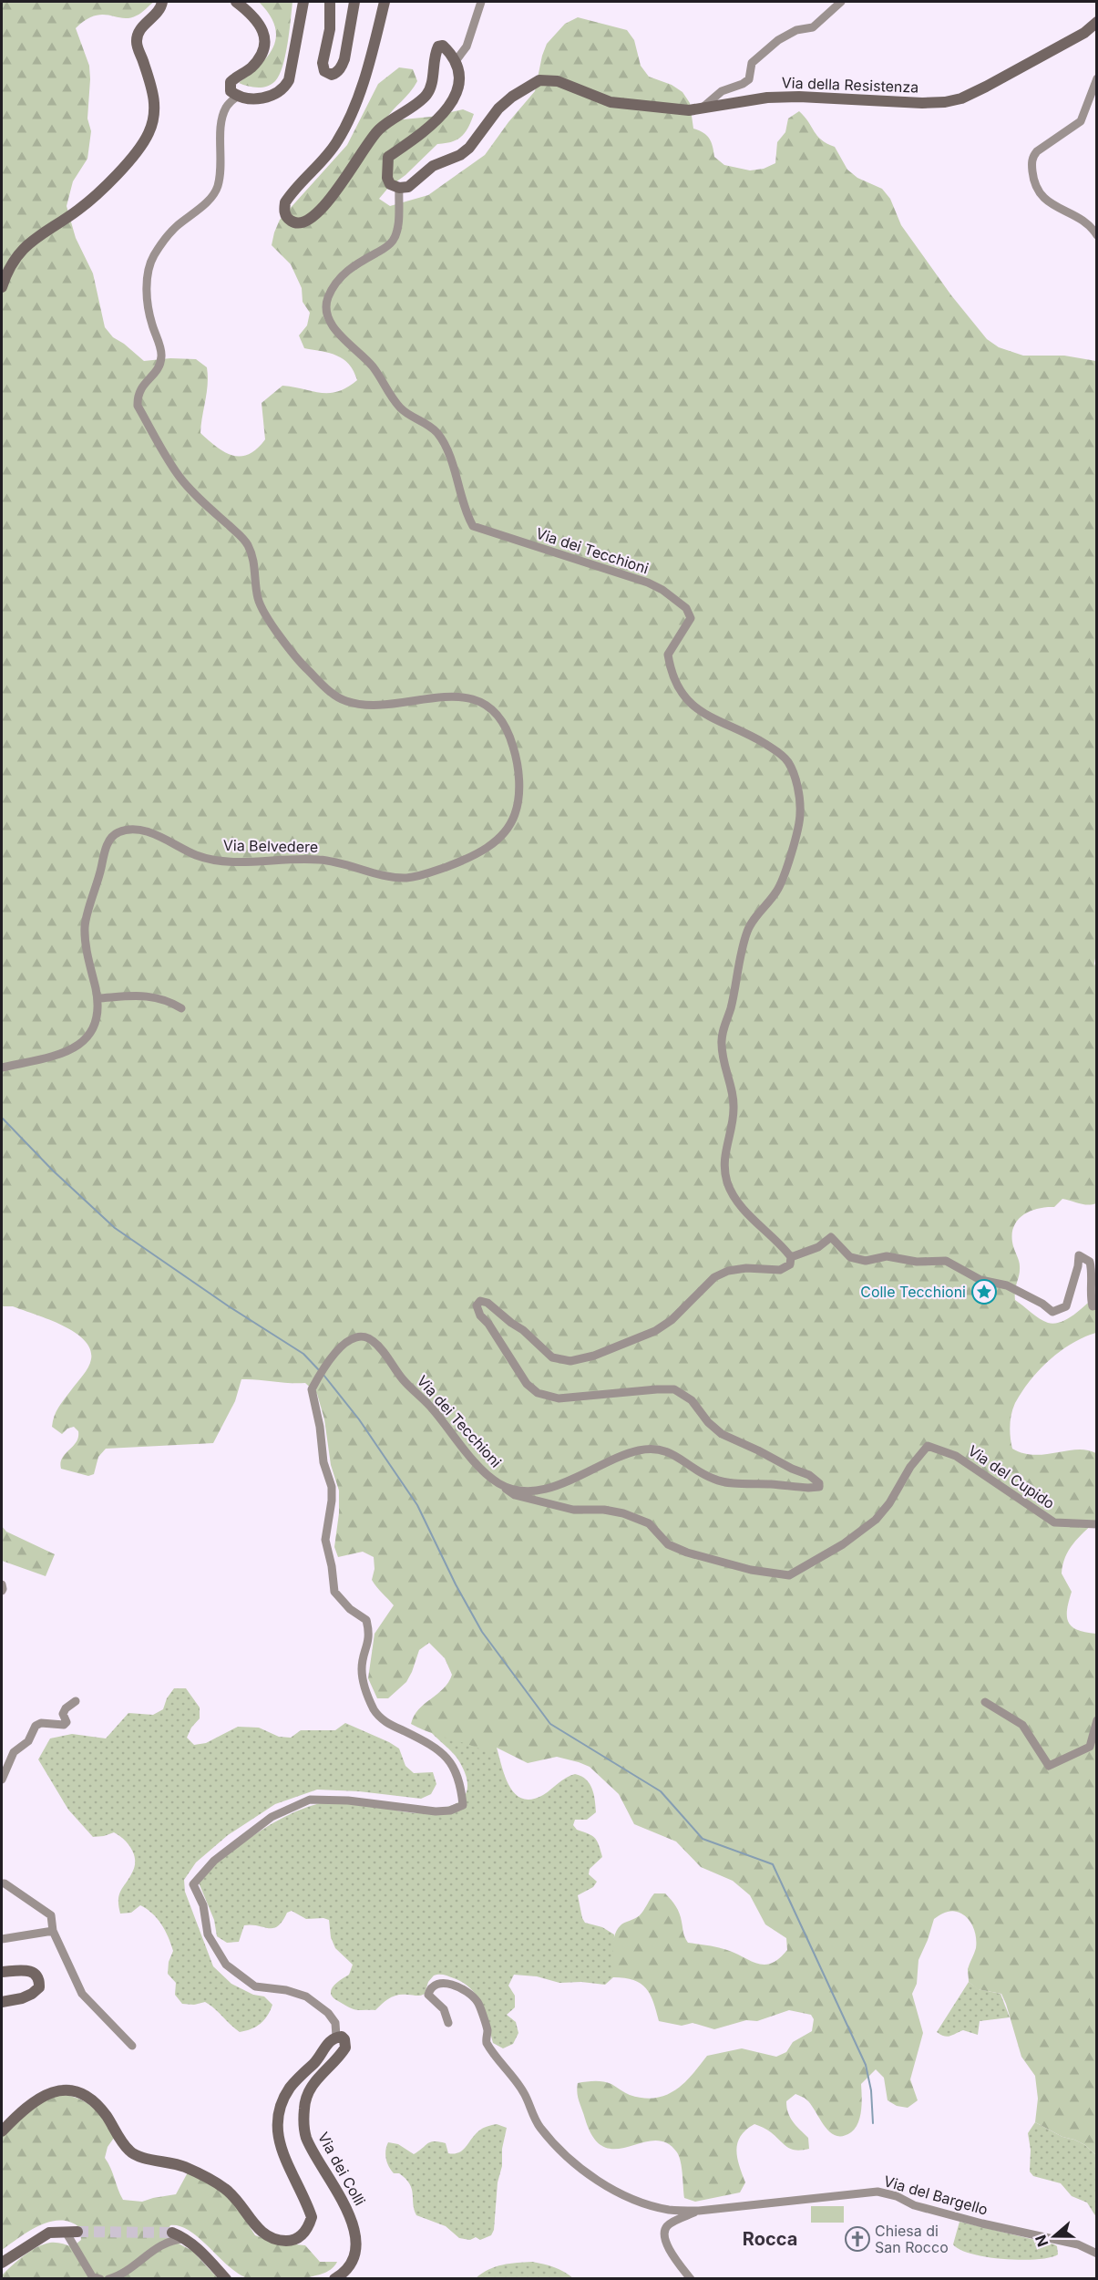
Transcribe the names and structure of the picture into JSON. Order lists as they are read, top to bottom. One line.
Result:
{"streets":{"street":["Via della Resistenza","Via dei Tecchioni","Via Belvedere","Via del Cupido","Via dei Colli","Via del Bargello"]},"crossings":[["Via della Resistenza","Via dei Tecchioni"],["Via dei Tecchioni","Via del Cupido"],["Via dei Tecchioni","Via dei Colli"]],"districts":["Rocca"],"places":{"place":["Colle Tecchioni"],"church":["Chiesa di San Rocco"]},"north":"left"}
